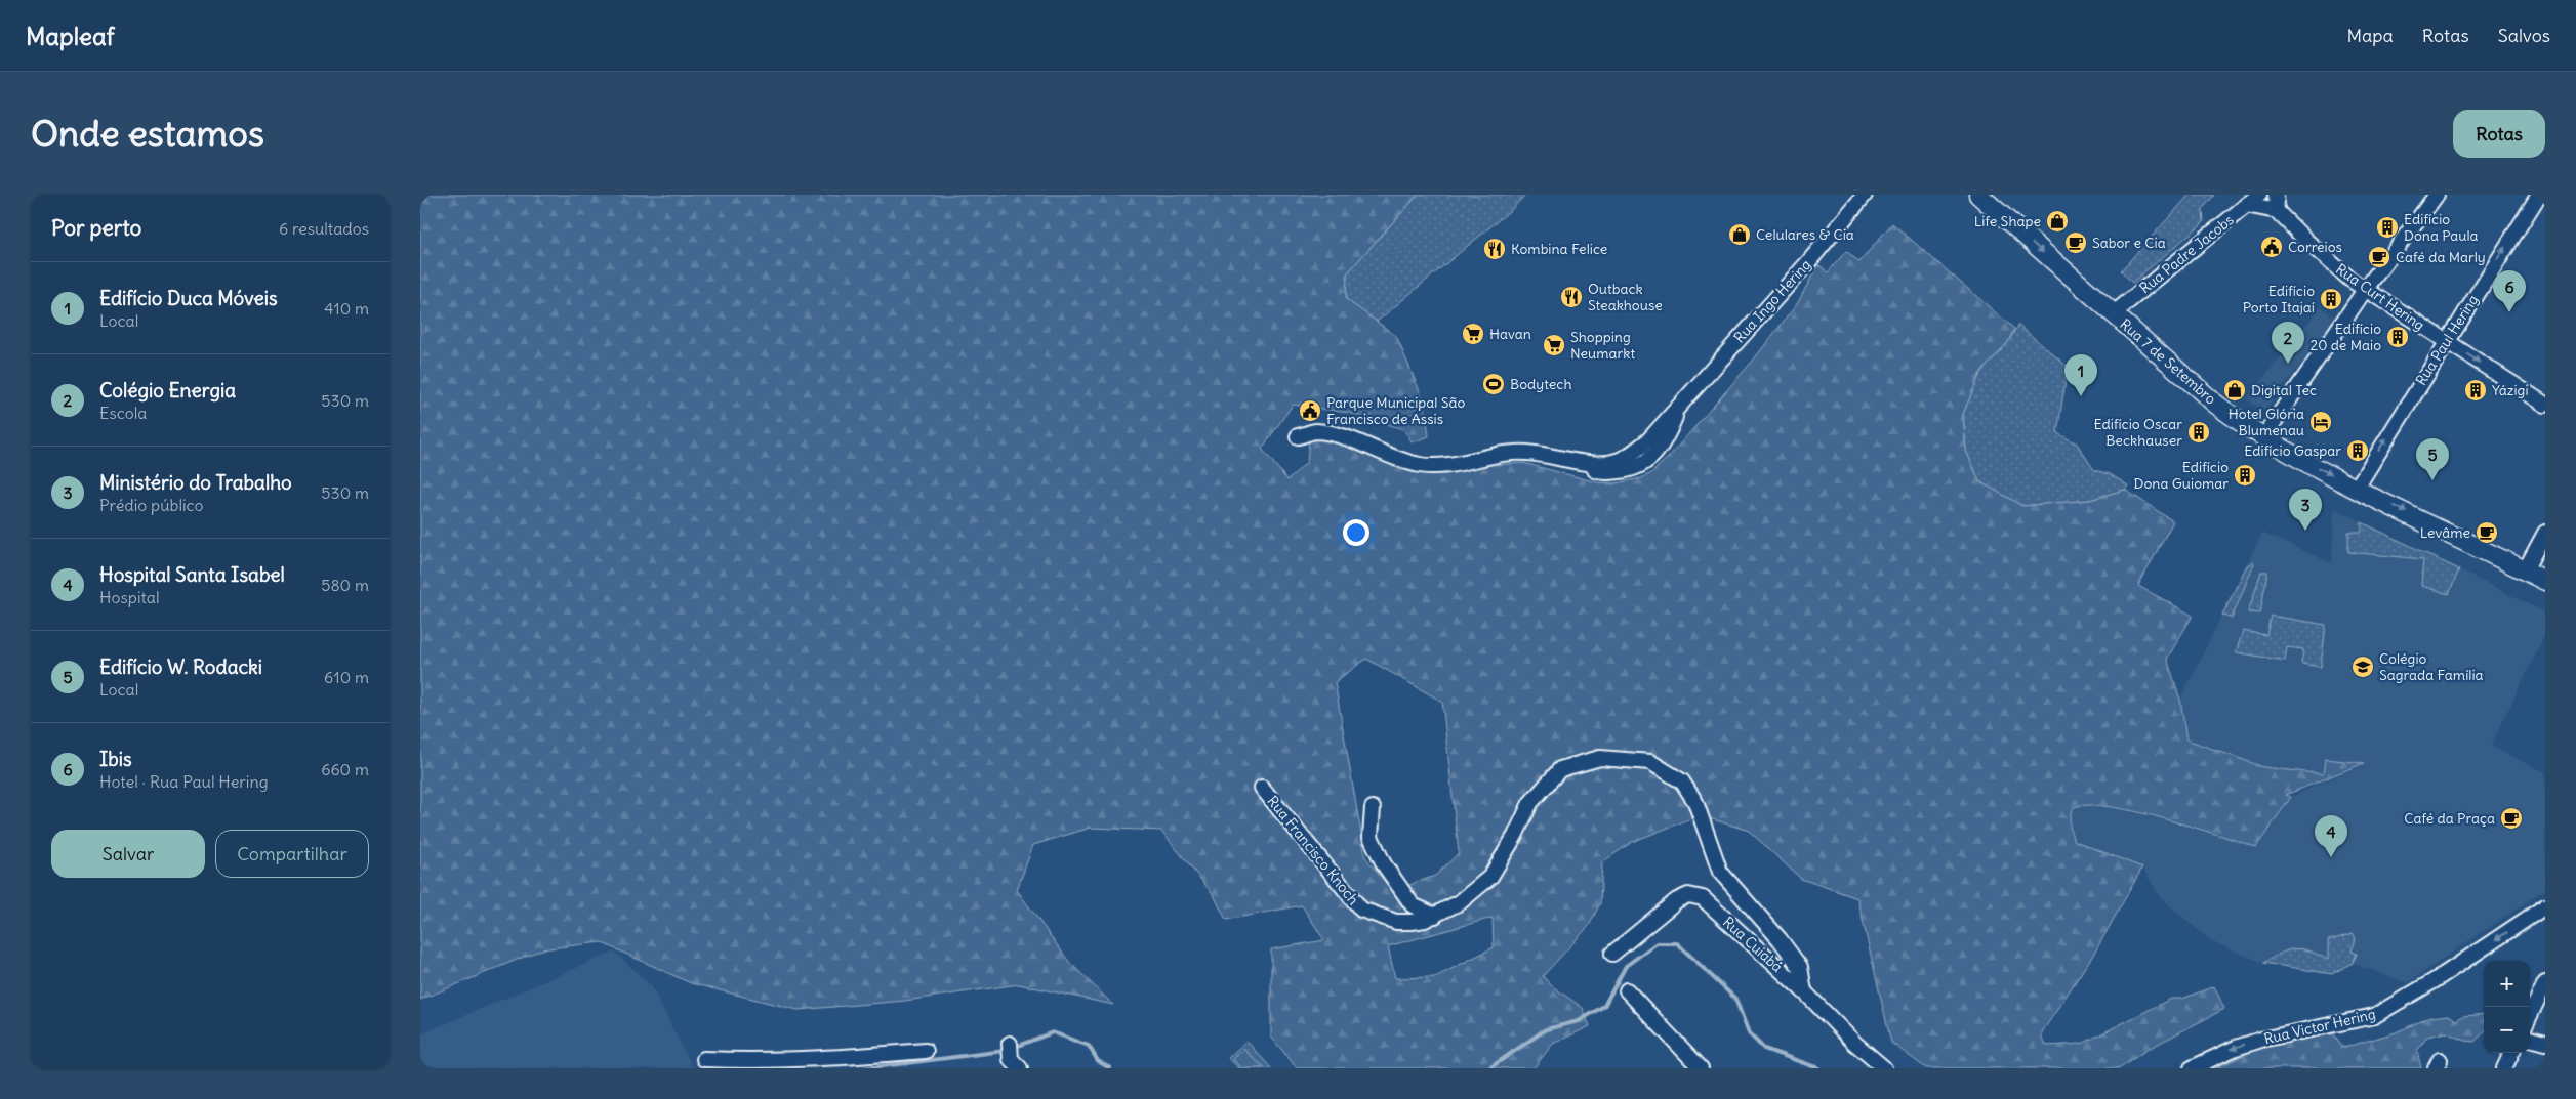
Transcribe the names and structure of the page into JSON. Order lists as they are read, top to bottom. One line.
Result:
{"streets":{"main road":["Rua 7 de Setembro"],"street":["Rua Padre Jacobs","Rua Curt Hering","Rua Ingo Hering","Rua Paul Hering","Rua Francisco Knoch","Rua Cuiabá","Rua Victor Hering"]},"crossings":[["Rua Padre Jacobs","Rua 7 de Setembro"],["Rua Curt Hering","Rua Paul Hering"],["Rua Paul Hering","Rua 7 de Setembro"],["Rua Francisco Knoch","Rua Cuiabá"]],"one_way":["Rua Curt Hering","Rua 7 de Setembro","Rua Victor Hering"],"places":{"shop":["Life Shape","Celulares & Cia","Digital Tec"],"building":["Edifício Dona Paula","Edifício Porto Itajaí","Edifício 20 de Maio","Yázigi","Edifício Oscar Beckhauser","Edifício Gaspar","Edifício Dona Guiomar"],"cafe":["Sabor e Cia","Café da Marly","Levâme","Café da Praça"],"public building":["Correios","Parque Municipal São Francisco de Assis"],"restaurant":["Kombina Felice","Outback Steakhouse"],"supermarket":["Havan","Shopping Neumarkt"],"sports":["Bodytech"],"hotel":["Hotel Glória Blumenau"],"school or university":["Colégio Sagrada Família"]},"page":{"header":"Mapleaf","nav":["Mapa","Rotas","Salvos"],"buttons":["Rotas",["Salvar","Compartilhar"]],"title":"Onde estamos","heading":["Por perto","6 resultados"],"list":[{"mark":"1","name":"Edifício Duca Móveis","note":"Local","value":"410 m"},{"mark":"2","name":"Colégio Energia","note":"Escola","value":"530 m"},{"mark":"3","name":"Ministério do Trabalho","note":"Prédio público","value":"530 m"},{"mark":"4","name":"Hospital Santa Isabel","note":"Hospital","value":"580 m"},{"mark":"5","name":"Edifício W. Rodacki","note":"Local","value":"610 m"},{"mark":"6","name":"Ibis","note":"Hotel · Rua Paul Hering","value":"660 m"}],"pins":["6","2","1","5","3","4"],"map_buttons":["+","−"]}}
